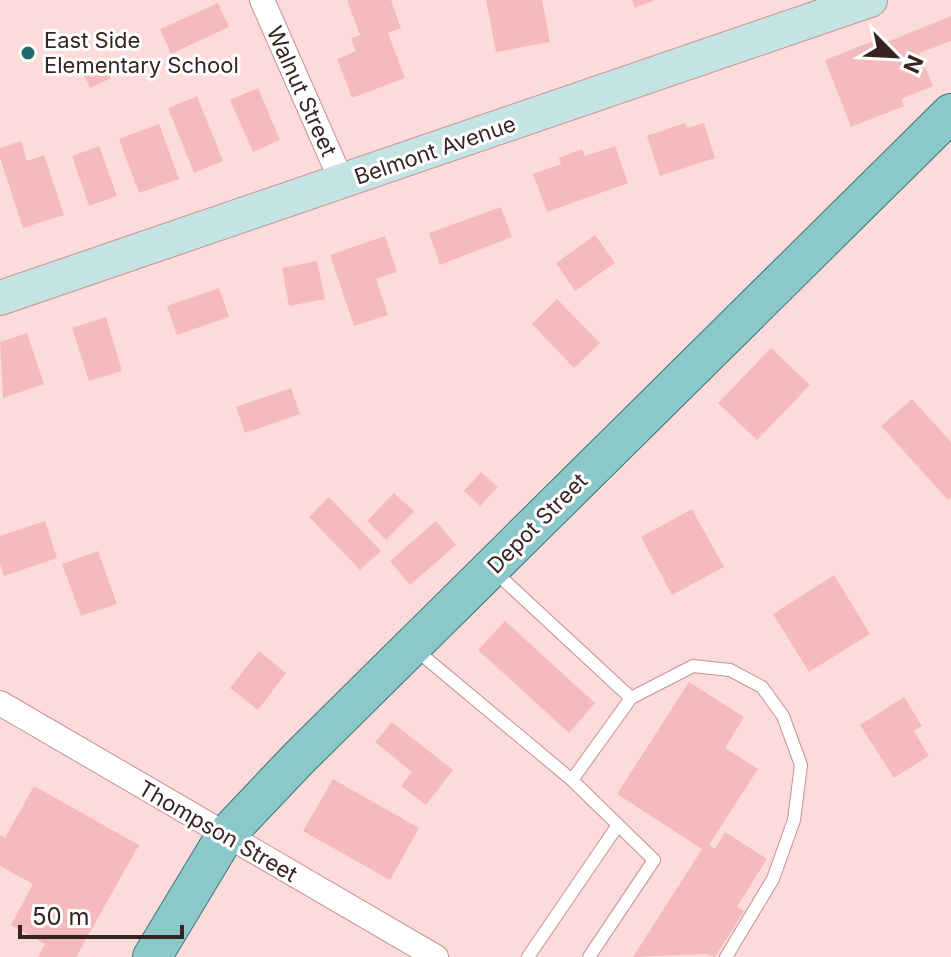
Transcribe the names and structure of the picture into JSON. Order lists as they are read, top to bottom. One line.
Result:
{"streets":{"main road":["Belmont Avenue","Depot Street"],"street":["Walnut Street","Thompson Street"]},"crossings":[["Walnut Street","Belmont Avenue"],["Depot Street","Thompson Street"]],"places":["East Side Elementary School"],"scale_bar":"50 m","north":"bottom right"}
